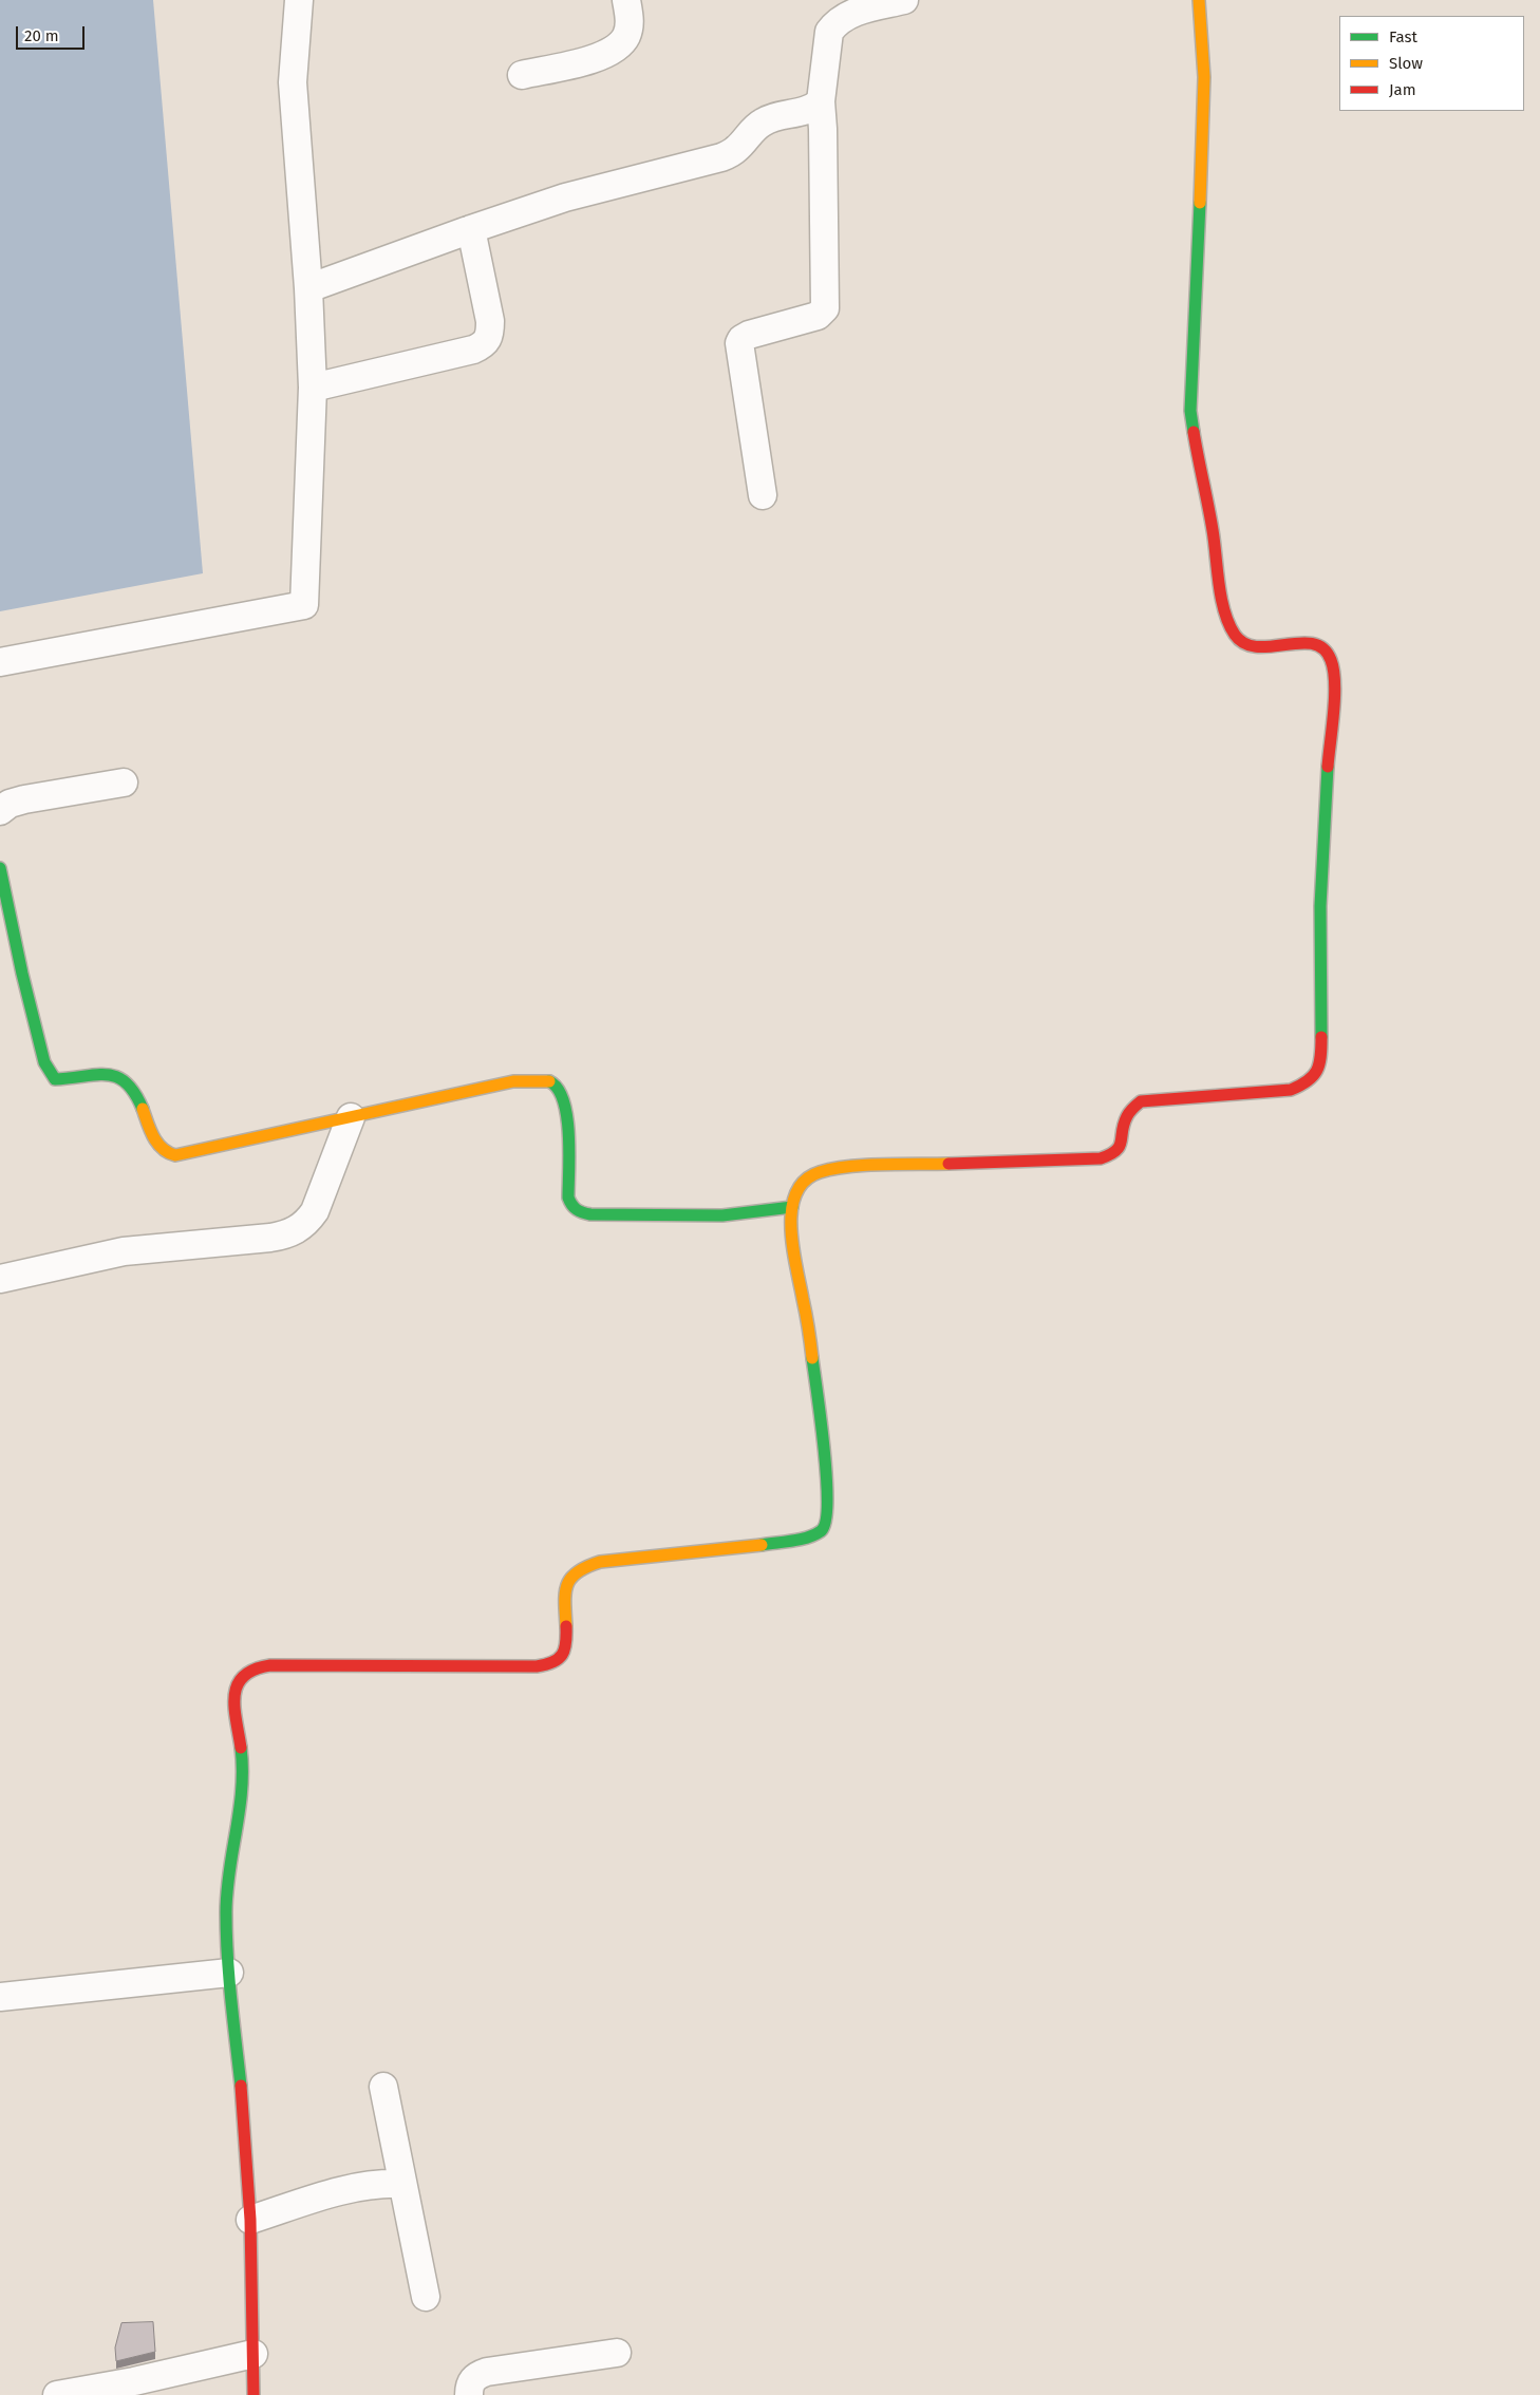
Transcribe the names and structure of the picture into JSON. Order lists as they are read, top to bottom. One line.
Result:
{"legend":["Fast","Slow","Jam"],"scale_bar":"20 m"}
